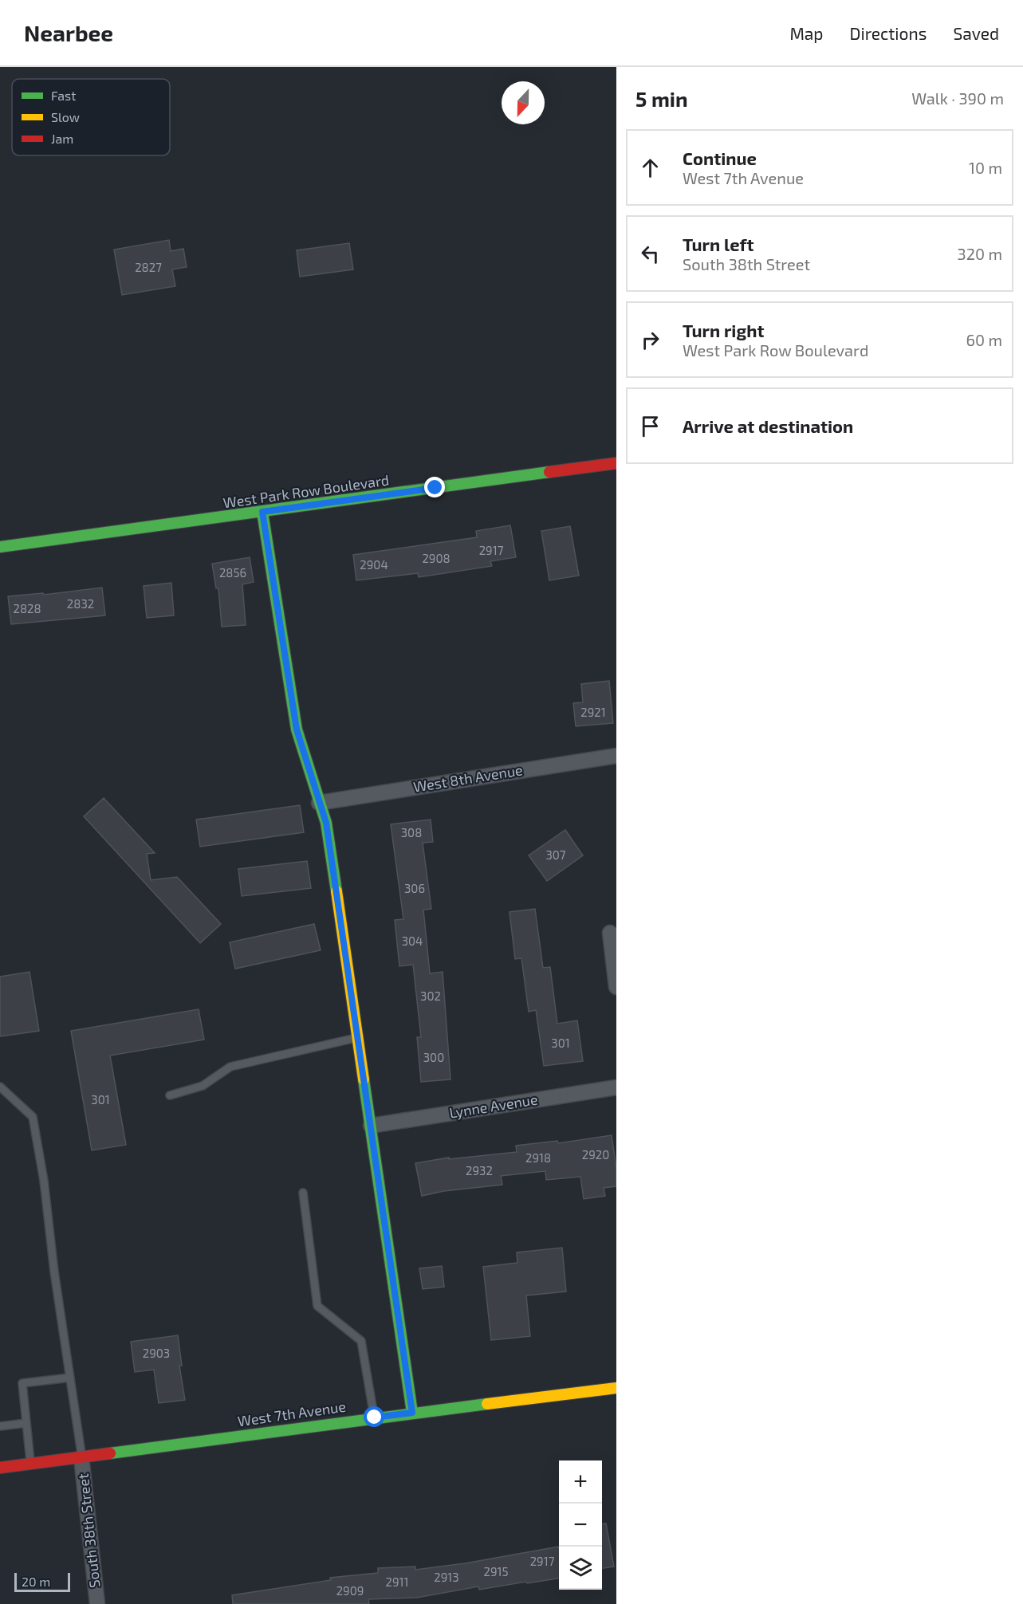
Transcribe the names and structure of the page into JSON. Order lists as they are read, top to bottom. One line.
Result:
{"streets":{"street":["West Park Row Boulevard","West 8th Avenue","Lynne Avenue","West 7th Avenue","South 38th Street"]},"crossings":[["West 7th Avenue","South 38th Street"]],"house_numbers":["2827","2917","2908","2904","2856","2832","2828","2921","308","307","306","304","302","301","300","301","2920","2918","2932","2903","2917","2915","2913","2911","2909"],"legend":["Fast","Slow","Jam"],"scale_bar":"20 m","north":"bottom","page":{"header":"Nearbee","nav":["Map","Directions","Saved"],"heading":["5 min","Walk · 390 m"],"list":[["Continue","West 7th Avenue","10 m"],["Turn left","South 38th Street","320 m"],["Turn right","West Park Row Boulevard","60 m"],"Arrive at destination"],"map_buttons":["+","−"],"scale":"20 m"}}
